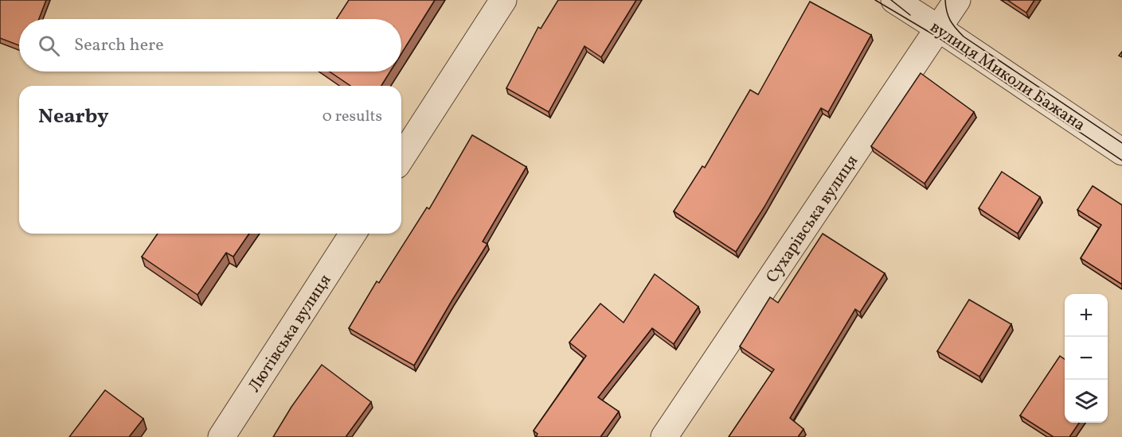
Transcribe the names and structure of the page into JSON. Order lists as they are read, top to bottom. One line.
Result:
{"streets":{"street":["вулиця Миколи Бажана","Сухарівська вулиця","Лютівська вулиця"]},"crossings":[["вулиця Миколи Бажана","Сухарівська вулиця"]],"page":{"search":"Search here","heading":["Nearby","0 results"],"map_buttons":["+","−"]}}
